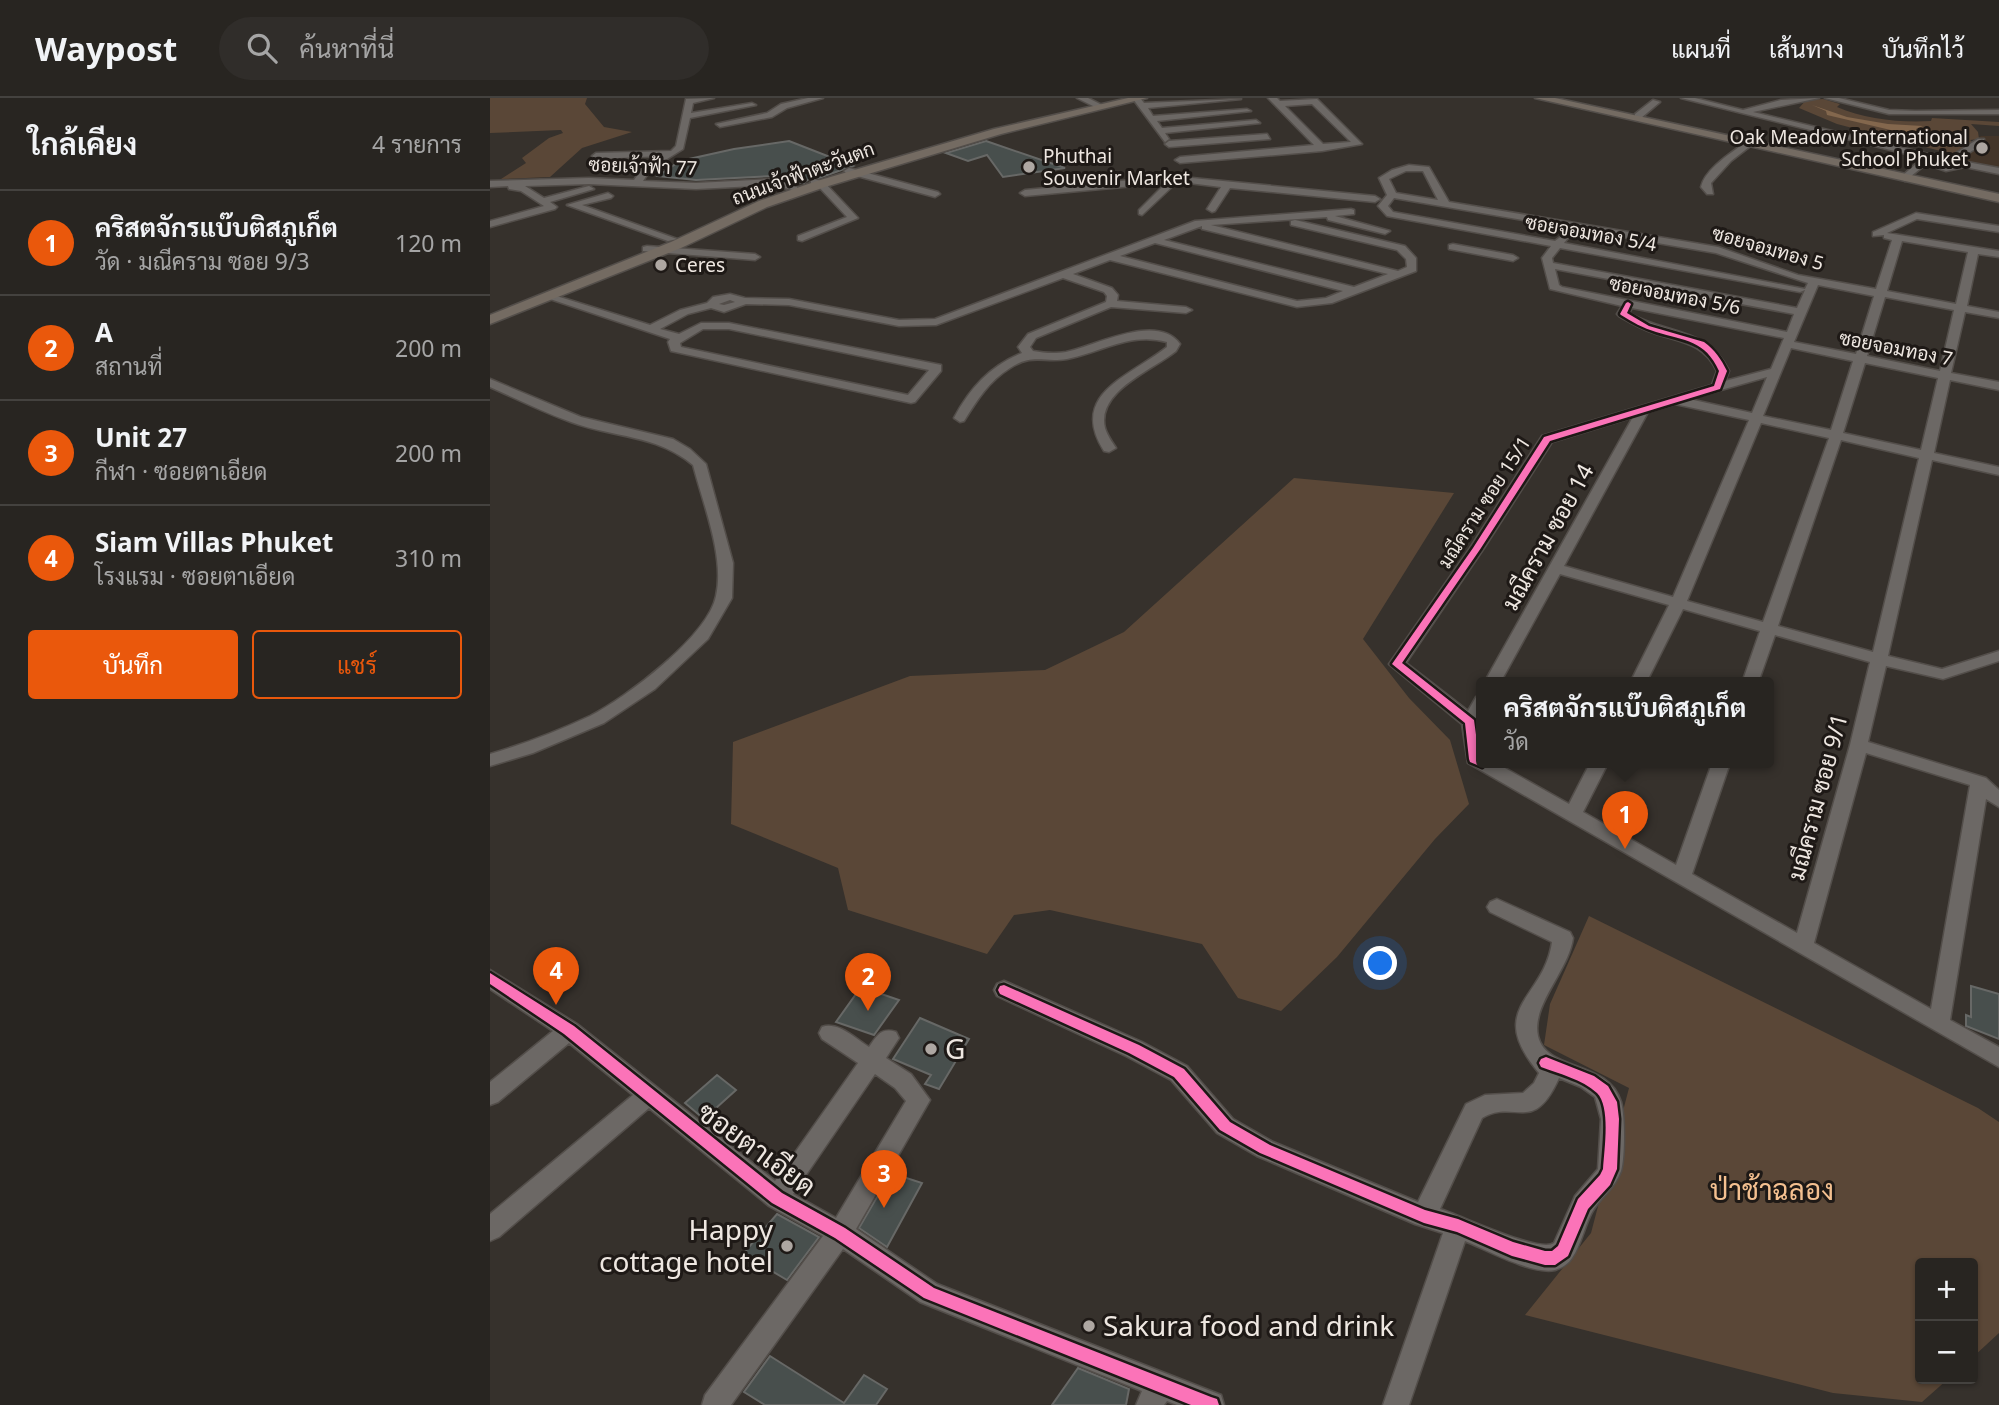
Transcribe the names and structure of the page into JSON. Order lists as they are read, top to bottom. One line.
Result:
{"streets":{"main road":["ถนนเจ้าฟ้าตะวันตก"],"street":["ซอยเจ้าฟ้า 77","ซอยจอมทอง 5/4","ซอยจอมทอง 5","ซอยจอมทอง 5/6","ซอยจอมทอง 7","มณีคราม ซอย 15/1","มณีคราม ซอย 14","มณีคราม ซอย 9/1","ซอยตาเอียด"]},"crossings":[["ซอยเจ้าฟ้า 77","ถนนเจ้าฟ้าตะวันตก"],["ซอยจอมทอง 5/4","ซอยจอมทอง 5"],["ซอยจอมทอง 5","มณีคราม ซอย 9/1"],["ซอยจอมทอง 5/6","ซอยจอมทอง 7"],["ซอยจอมทอง 7","มณีคราม ซอย 9/1"],["มณีคราม ซอย 15/1","มณีคราม ซอย 14"]],"parks":["ป่าช้าฉลอง"],"places":["Oak Meadow International School Phuket","Phuthai Souvenir Market","Ceres","G","Happy cottage hotel","Sakura food and drink"],"page":{"header":"Waypost","search":"ค้นหาที่นี่","nav":["แผนที่","เส้นทาง","บันทึกไว้"],"heading":["ใกล้เคียง","4 รายการ"],"list":[{"mark":"1","name":"คริสตจักรแบ๊บติสภูเก็ต","note":"วัด · มณีคราม ซอย 9/3","value":"120 m"},{"mark":"2","name":"A","note":"สถานที่","value":"200 m"},{"mark":"3","name":"Unit 27","note":"กีฬา · ซอยตาเอียด","value":"200 m"},{"mark":"4","name":"Siam Villas Phuket","note":"โรงแรม · ซอยตาเอียด","value":"310 m"}],"buttons":["บันทึก","แชร์"],"popup":["คริสตจักรแบ๊บติสภูเก็ต","วัด"],"pins":["1","4","2","3"],"map_buttons":["+","−"]}}
